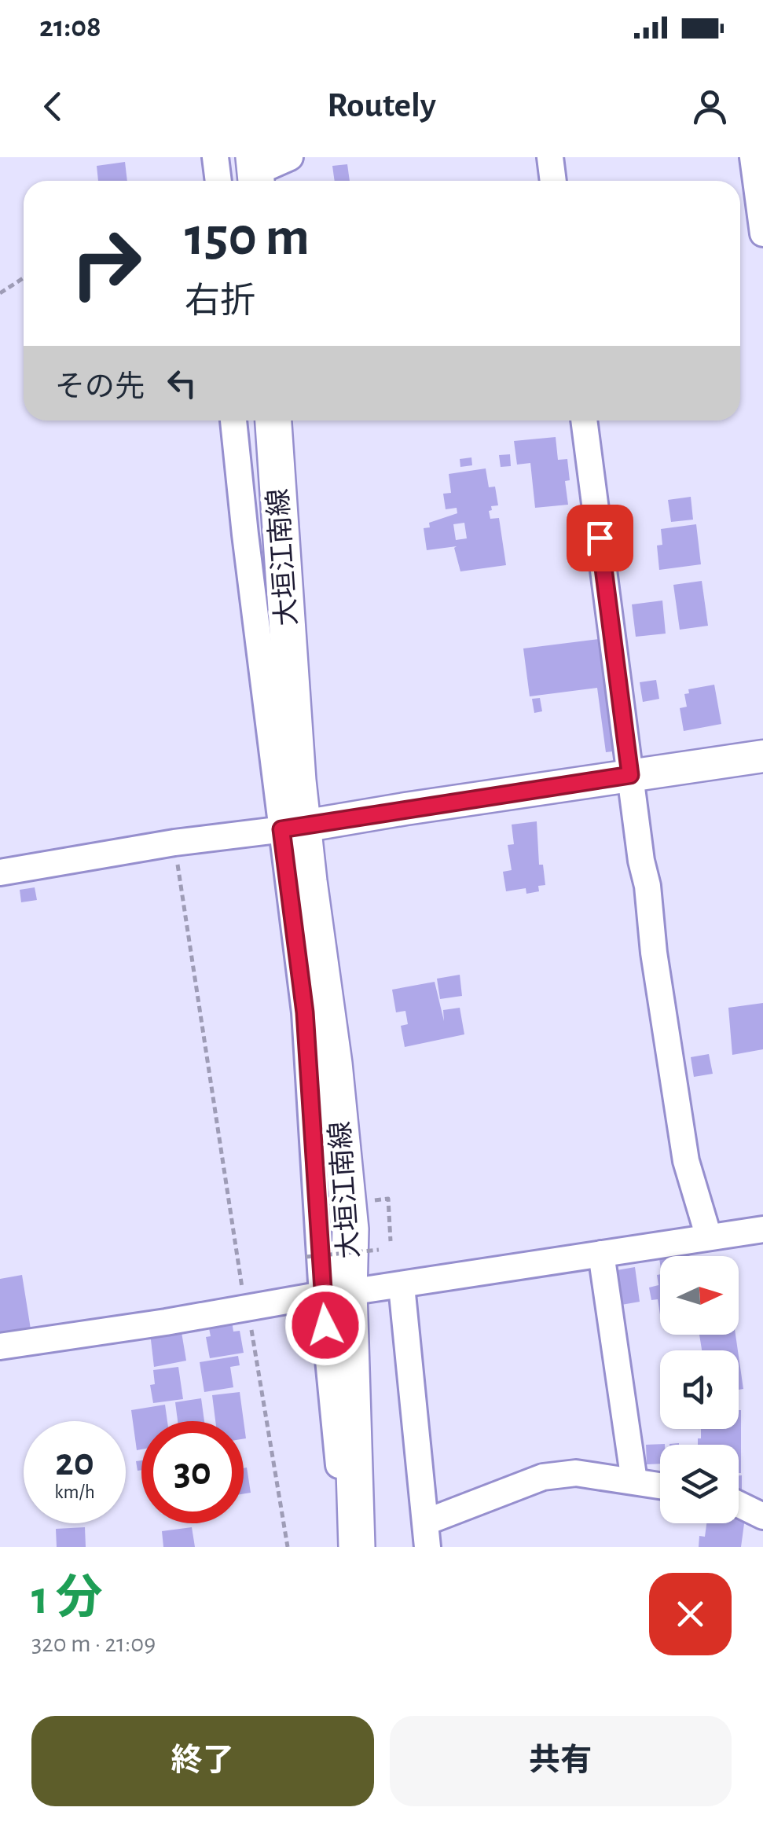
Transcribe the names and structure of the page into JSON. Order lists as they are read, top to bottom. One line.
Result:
{"streets":{"main road":["大垣江南線"]},"north":"right","page":{"status":"21:08","header":"Routely","turn":["150 m","右折"],"then":"その先","speed":"20 km/h","limit":"30","heading":["1 分","320 m · 21:09"],"buttons":["終了","共有"]}}
